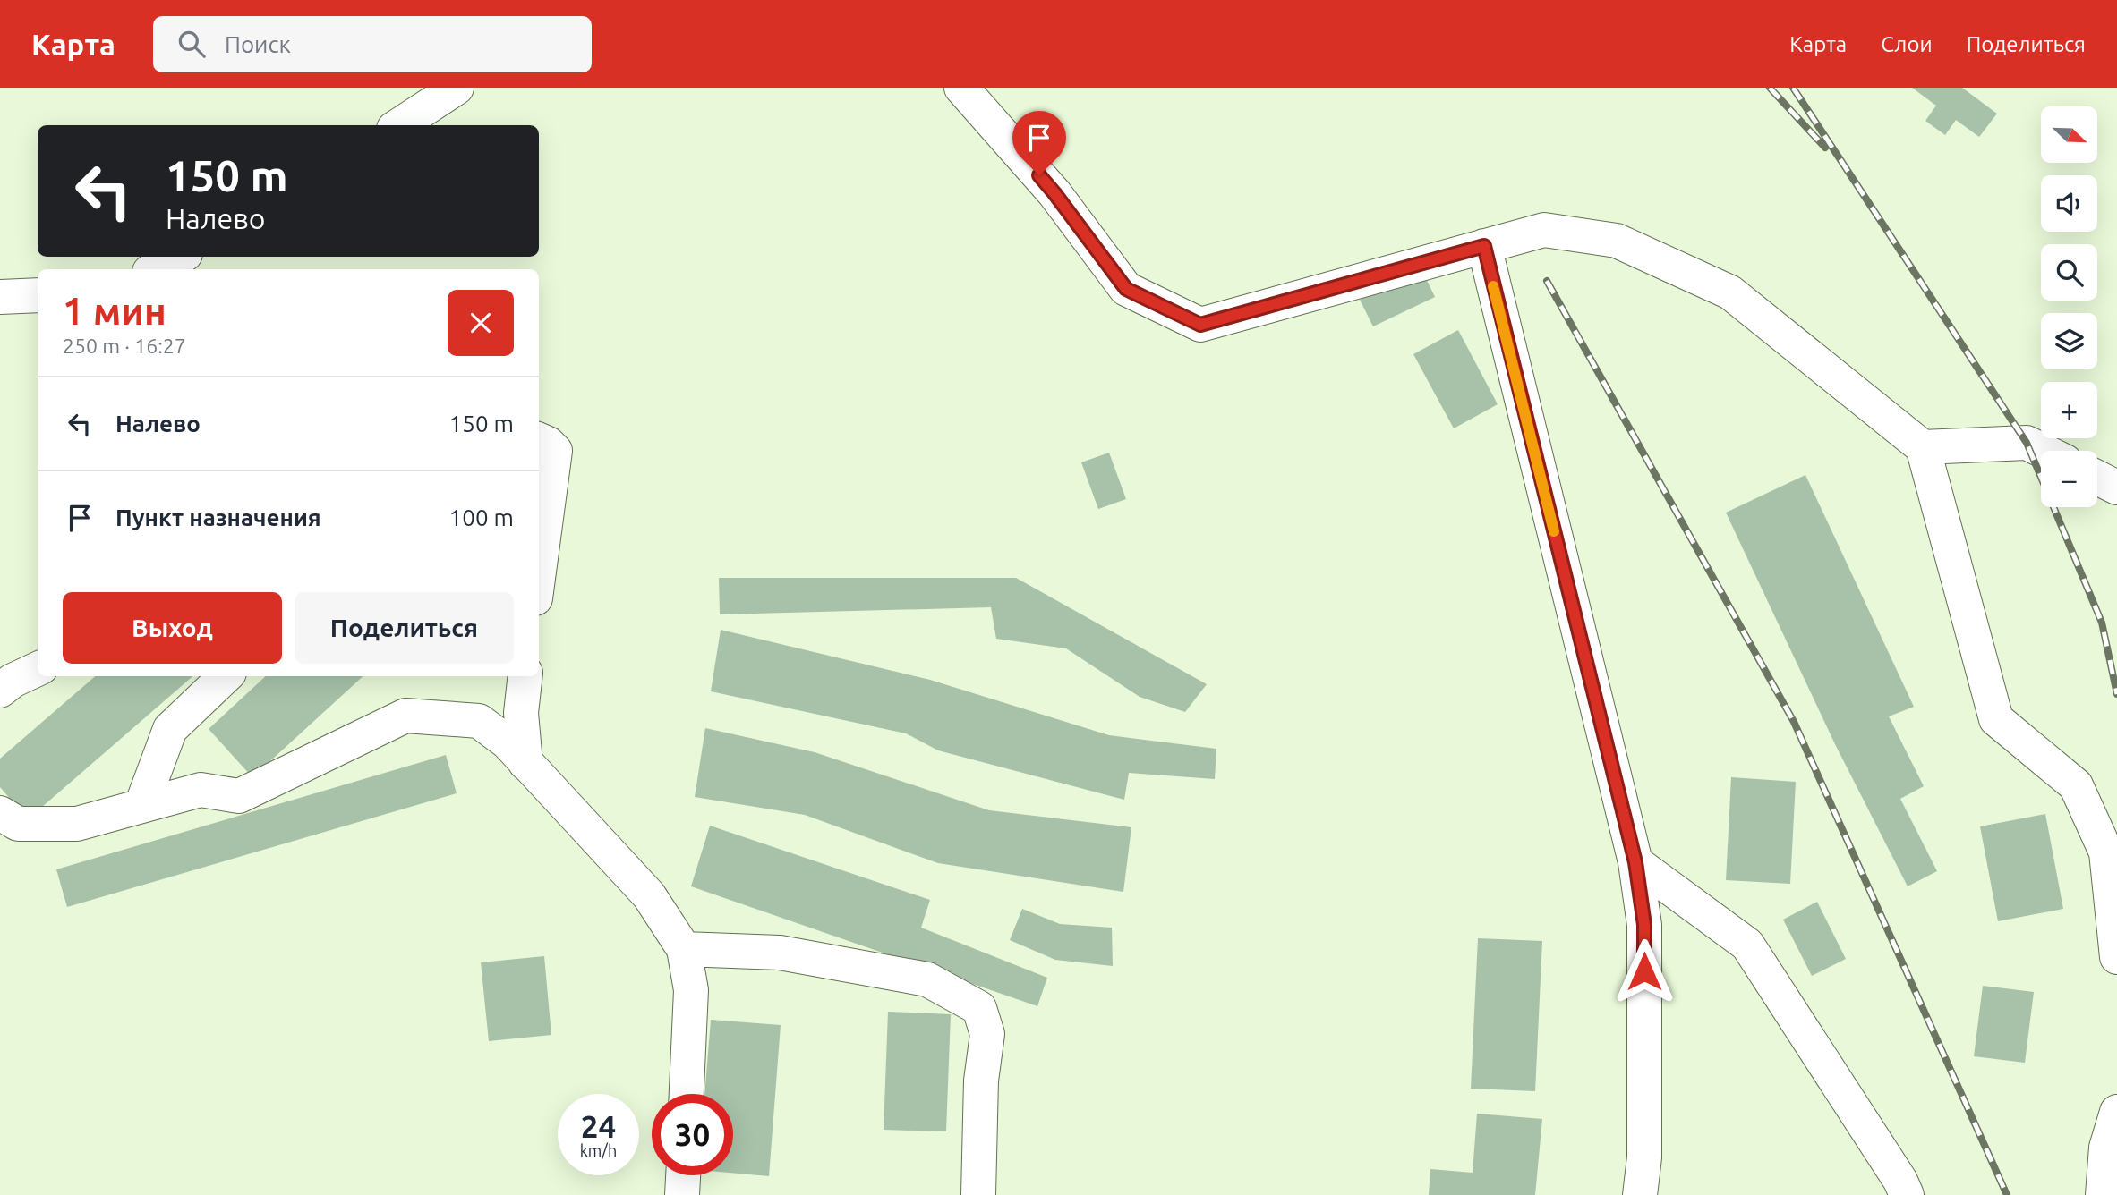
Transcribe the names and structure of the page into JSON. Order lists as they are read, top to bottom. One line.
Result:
{"north":"bottom right","page":{"header":"Карта","search":"Поиск","nav":["Карта","Слои","Поделиться"],"map_buttons":["+","−"],"turn":["150 m","Налево"],"heading":["1 мин","250 m · 16:27"],"list":[{"name":"Налево","value":"150 m"},{"name":"Пункт назначения","value":"100 m"}],"buttons":["Выход","Поделиться"],"speed":"24 km/h","limit":"30"}}
